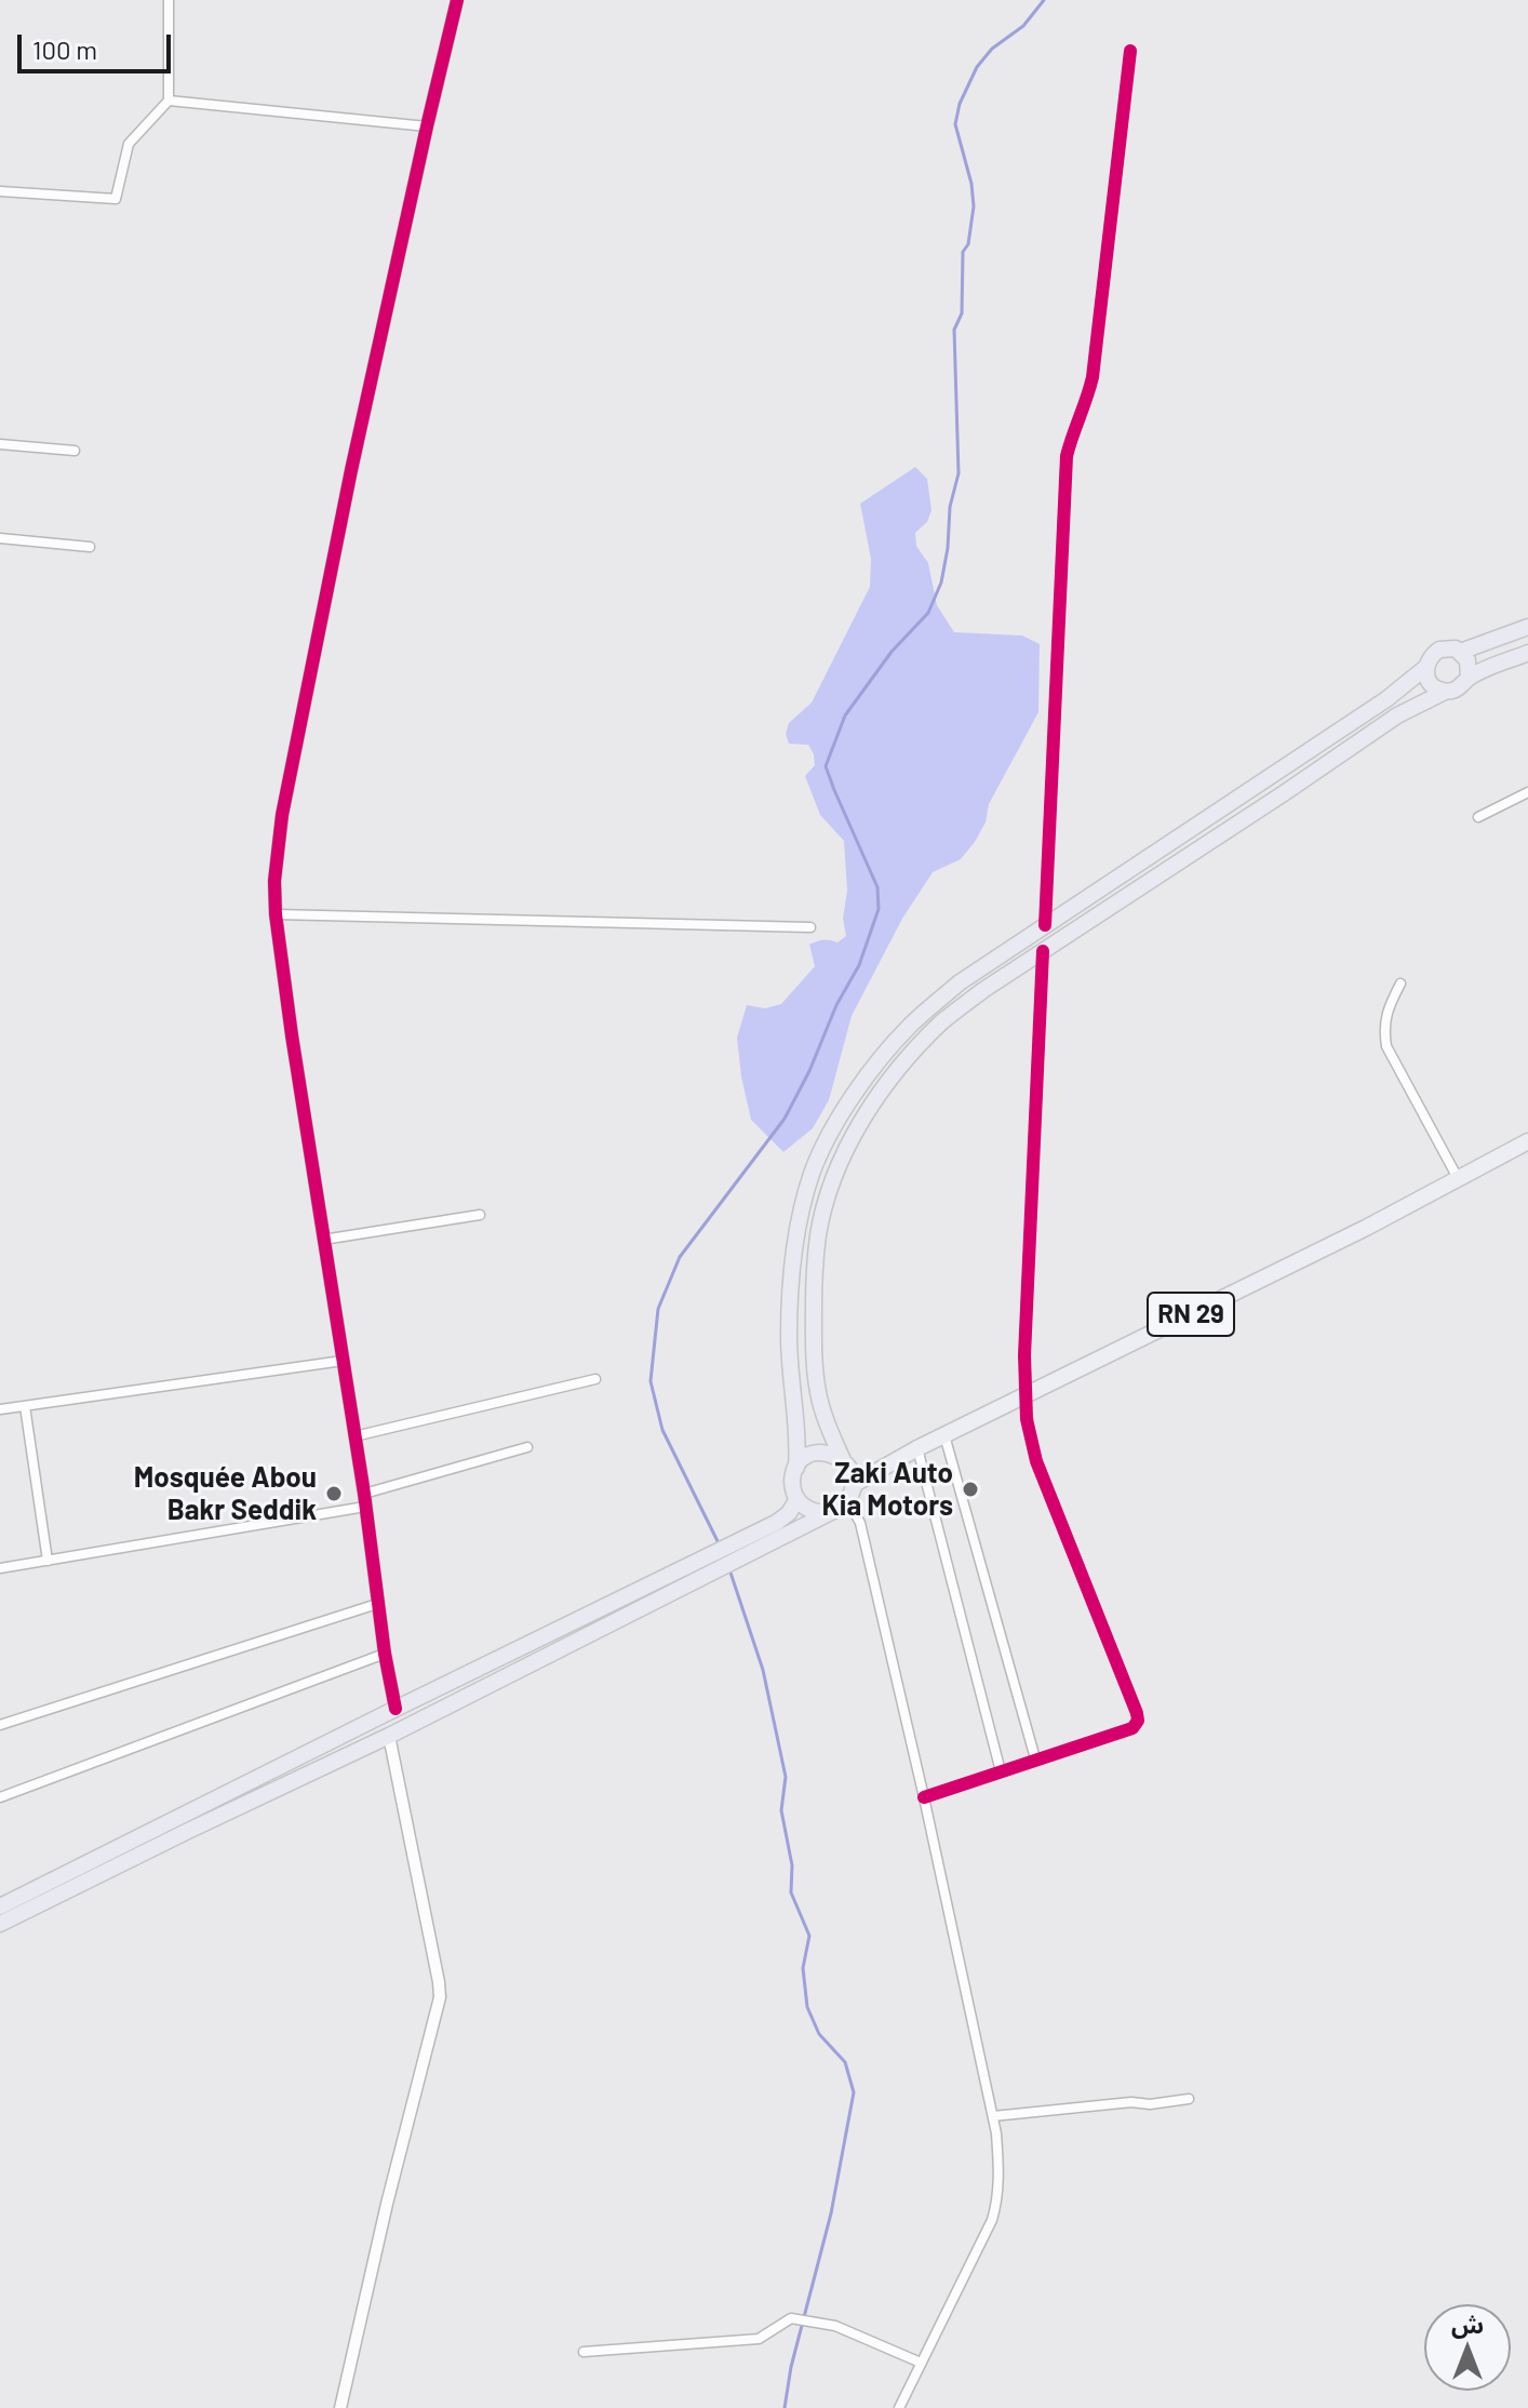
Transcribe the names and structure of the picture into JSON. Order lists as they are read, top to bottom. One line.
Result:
{"streets":{"main road":["RN 29"]},"places":["Zaki Auto Kia Motors","Mosquée Abou Bakr Seddik"],"scale_bar":"100 m","north":"top"}
